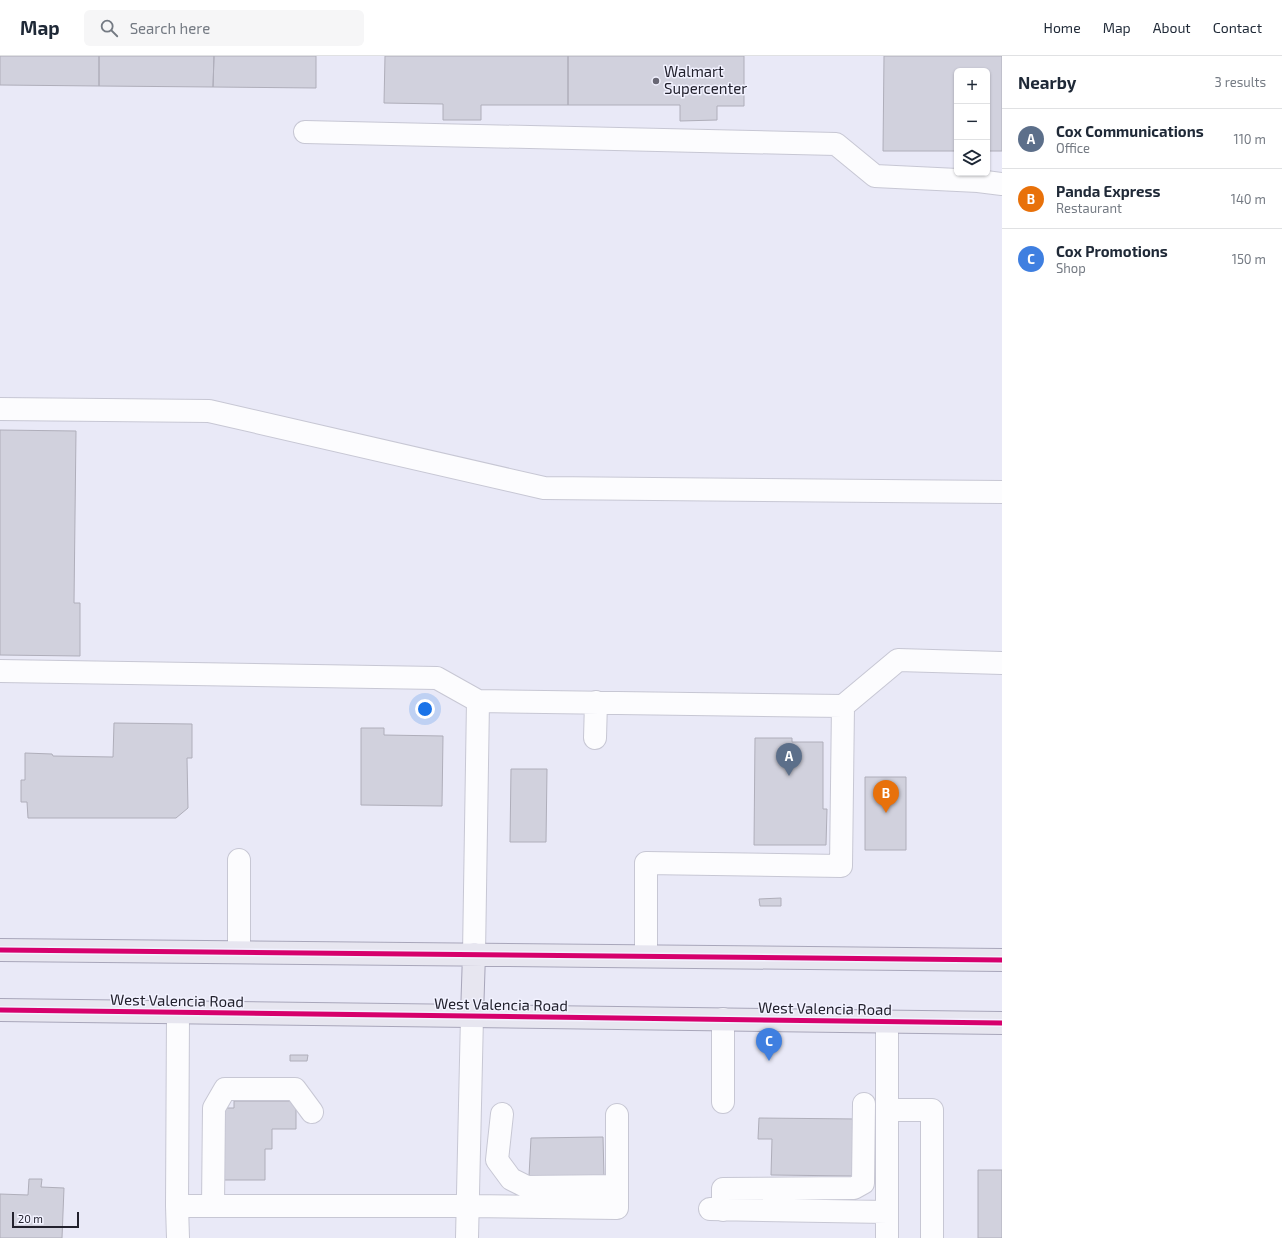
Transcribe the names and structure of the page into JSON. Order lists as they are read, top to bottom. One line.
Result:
{"streets":{"main road":["West Valencia Road"]},"places":["Walmart Supercenter"],"scale_bar":"20 m","page":{"header":"Map","search":"Search here","nav":["Home","Map","About","Contact"],"heading":["Nearby","3 results"],"map_buttons":["+","−"],"list":[{"mark":"A","name":"Cox Communications","note":"Office","value":"110 m"},{"mark":"B","name":"Panda Express","note":"Restaurant","value":"140 m"},{"mark":"C","name":"Cox Promotions","note":"Shop","value":"150 m"}],"pins":["A","B","C"],"scale":"20 m"}}
